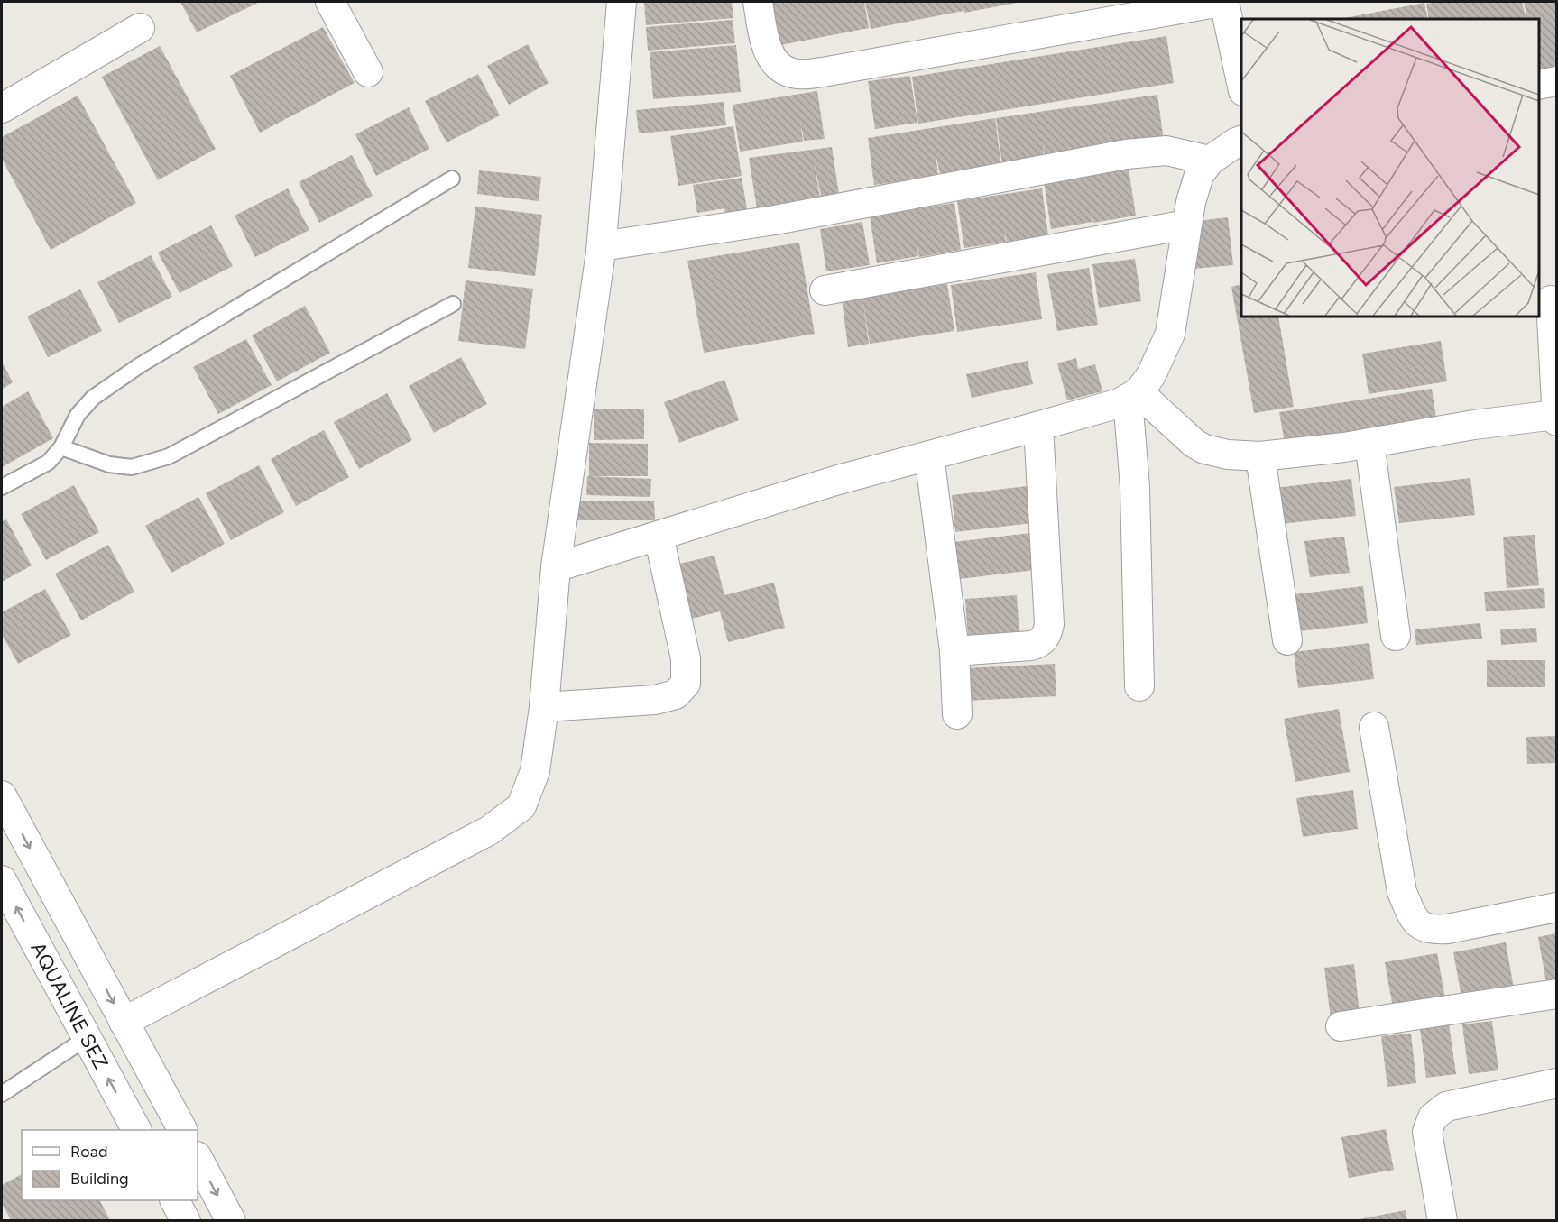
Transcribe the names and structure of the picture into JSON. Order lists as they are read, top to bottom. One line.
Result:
{"streets":{"street":["AQUALINE SEZ"]},"legend":["Road","Building"]}
